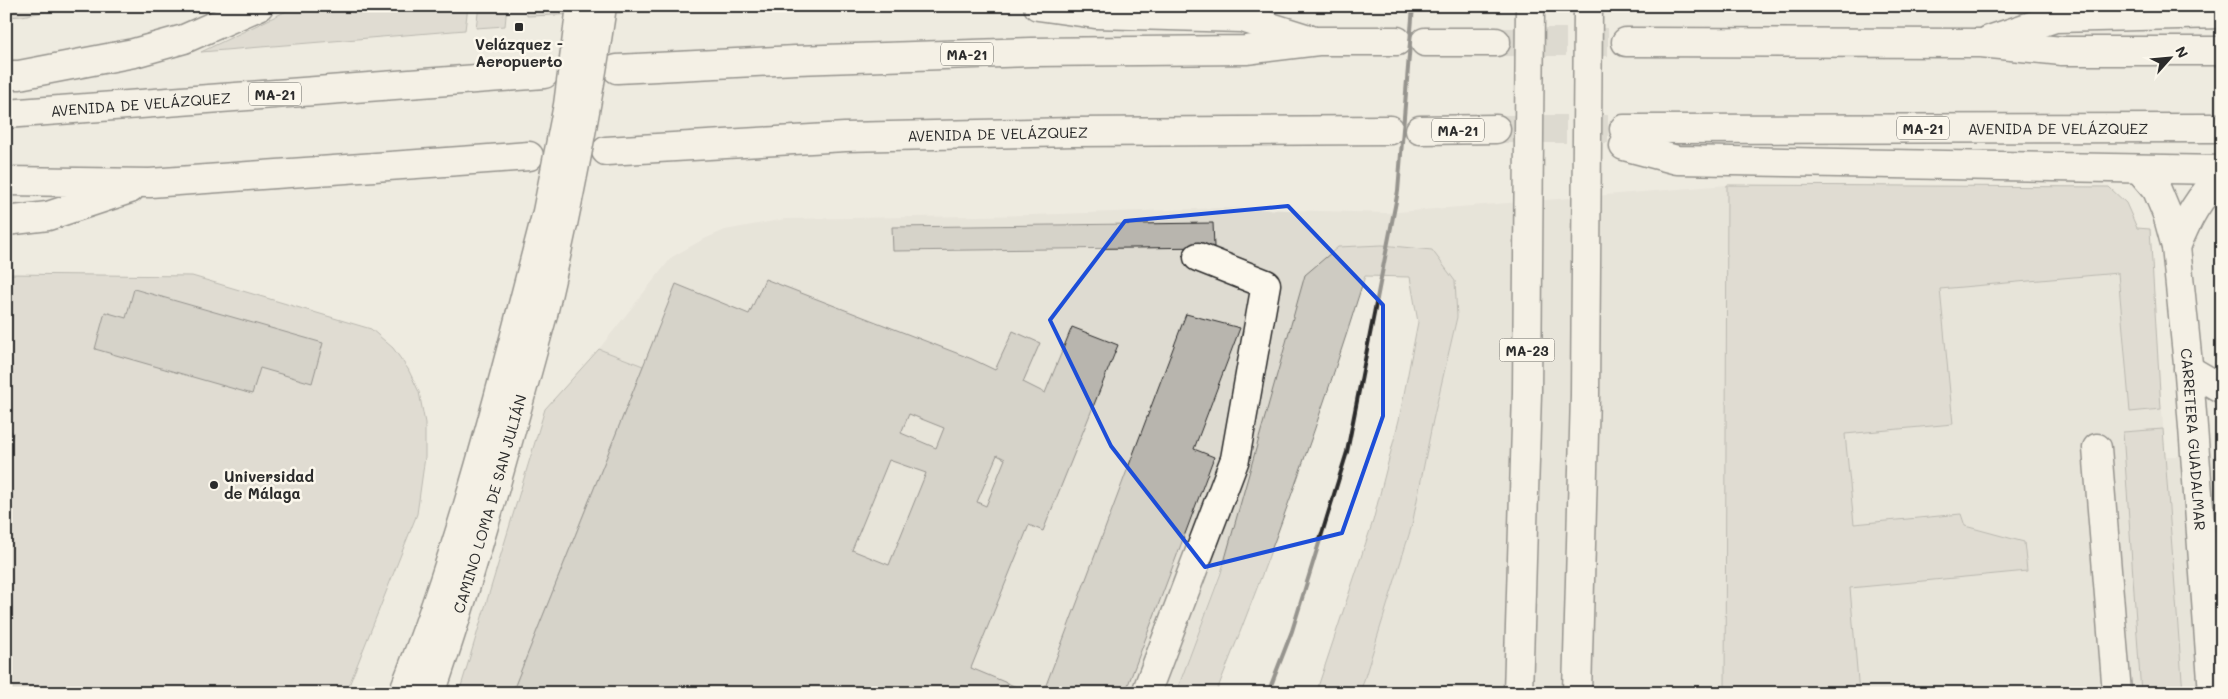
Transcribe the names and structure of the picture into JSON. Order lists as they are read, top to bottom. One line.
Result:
{"streets":{"main road":["MA-21","AVENIDA DE VELÁZQUEZ","MA-23","CARRETERA GUADALMAR","CAMINO LOMA DE SAN JULIÁN"]},"crossings":[["AVENIDA DE VELÁZQUEZ","CARRETERA GUADALMAR"]],"places":{"transit":["Velázquez - Aeropuerto"],"other":["Universidad de Málaga"]},"north":"top right"}
